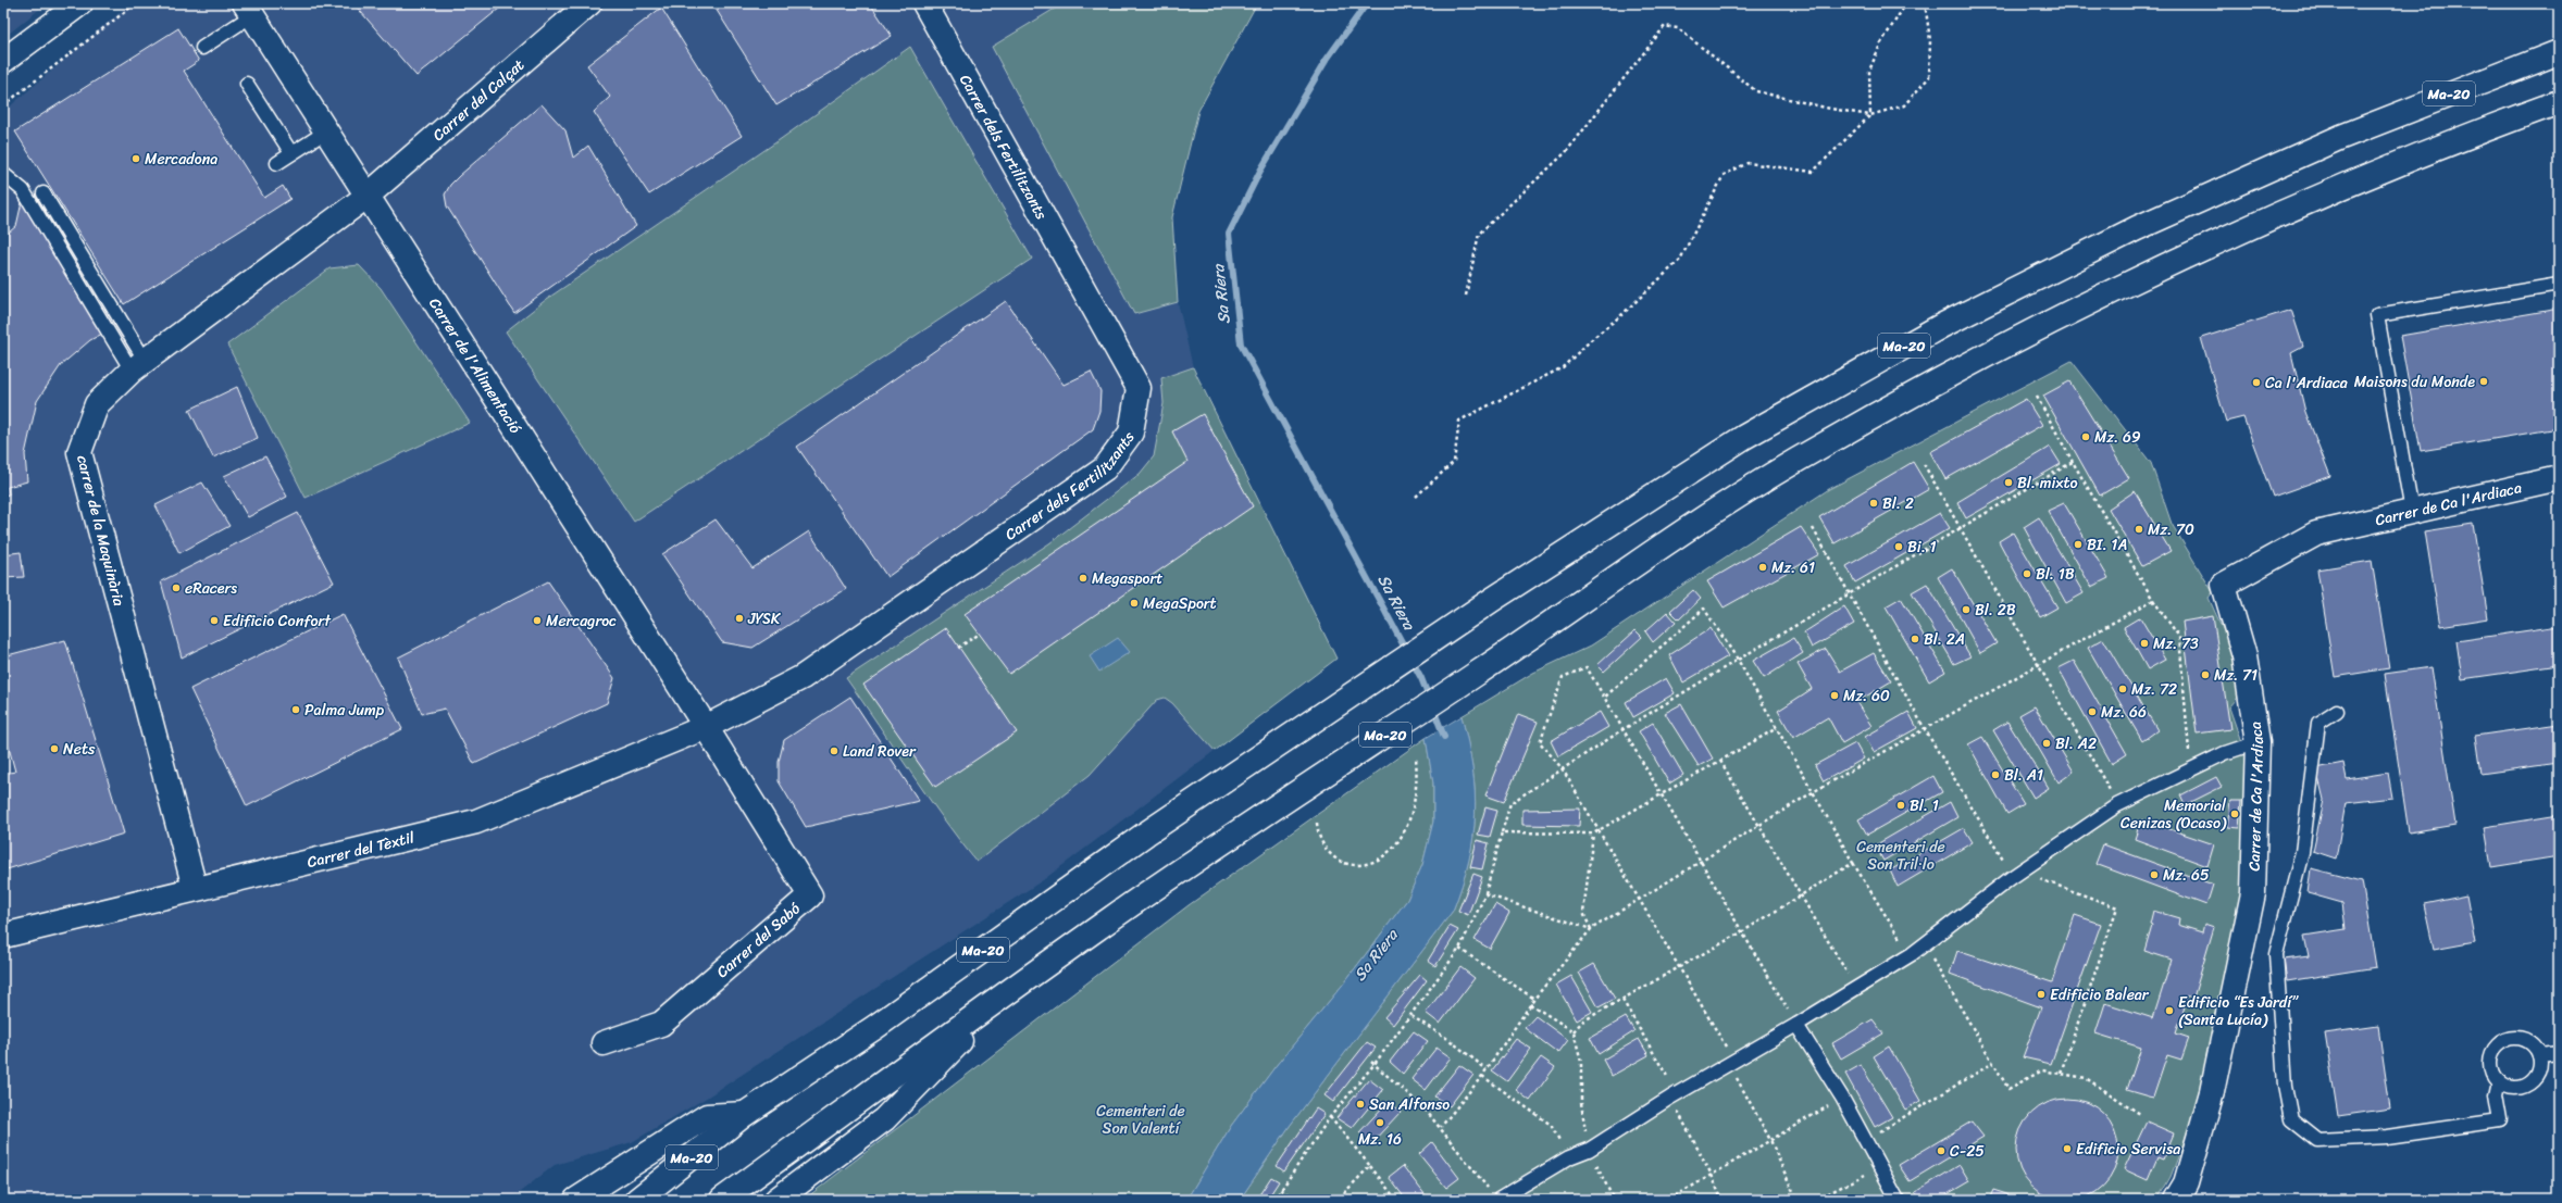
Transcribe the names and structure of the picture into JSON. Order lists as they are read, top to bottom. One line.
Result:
{"streets":{"main road":["Ma-20","Carrer del Calçat","Carrer dels Fertilitzants","Carrer de l'Alimentació","Carrer de Ca l'Ardiaca","carrer de la Maquinària","Carrer del Tèxtil","Carrer del Sabó"]},"crossings":[["Carrer del Calçat","Carrer de l'Alimentació"],["Carrer del Calçat","carrer de la Maquinària"],["Carrer dels Fertilitzants","Carrer de l'Alimentació"],["Carrer dels Fertilitzants","Carrer del Tèxtil"],["Carrer dels Fertilitzants","Carrer del Sabó"],["Carrer de l'Alimentació","carrer de la Maquinària"],["Carrer de l'Alimentació","Carrer del Tèxtil"],["Carrer de l'Alimentació","Carrer del Sabó"],["carrer de la Maquinària","Carrer del Tèxtil"],["Carrer del Tèxtil","Carrer del Sabó"]],"water":["Sa Riera"],"parks":["Cementeri de Son Tril·lo","Cementeri de Son Valentí"],"places":["Mercadona","Maisons du Monde","Ca l'Ardiaca","Mz. 69","Bl. mixto","Bl. 2","Mz. 70","BI. 1A","Bi. 1","Mz. 61","Bl. 1B","Megasport","eRacers","MegaSport","Bl. 2B","JYSK","Edificio Confort","Mercagroc","Bl. 2A","Mz. 73","Mz. 71","Mz. 72","Mz. 60","Palma Jump","Mz. 66","Bl. A2","Nets","Land Rover","Bl. A1","Bl. 1","Memorial Cenizas (Ocaso)","Mz. 65","Edificio Balear","Edificio “Es Jardí” (Santa Lucía)","San Alfonso","Mz. 16","Edificio Servisa","C-25"]}
